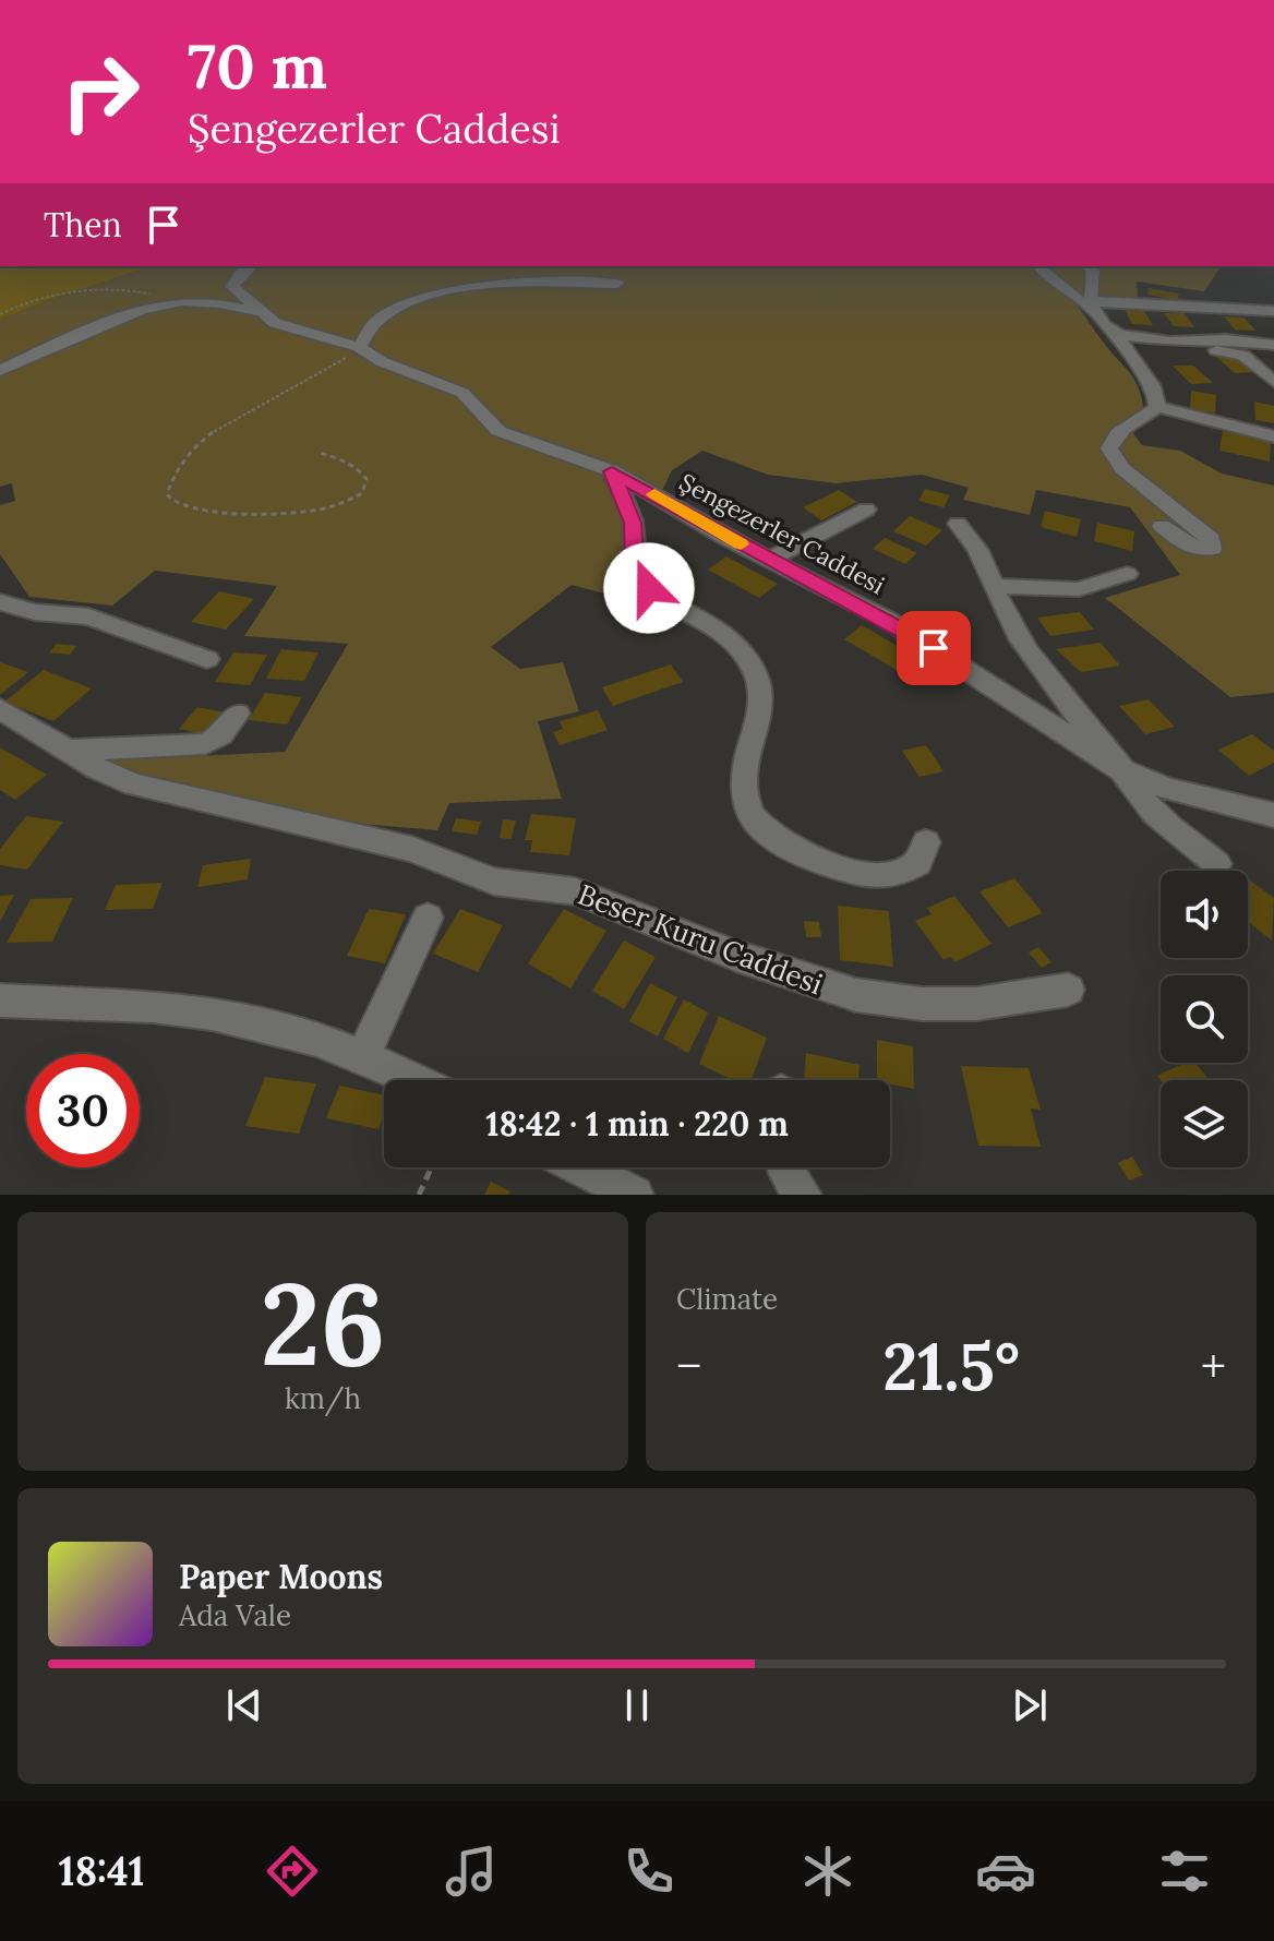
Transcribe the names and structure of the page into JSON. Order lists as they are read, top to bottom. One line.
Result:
{"streets":{"street":["Şengezerler Caddesi","Beser Kuru Caddesi"]},"page":{"turn":["70 m","Şengezerler Caddesi"],"then":"Then","limit":"30","trip":"18:42 · 1 min · 220 m","tile":[["26","km/h"],"Climate"],"heat":["−","21.5°","+"],"song":["Paper Moons","Ada Vale"],"tabs":"18:41"}}
